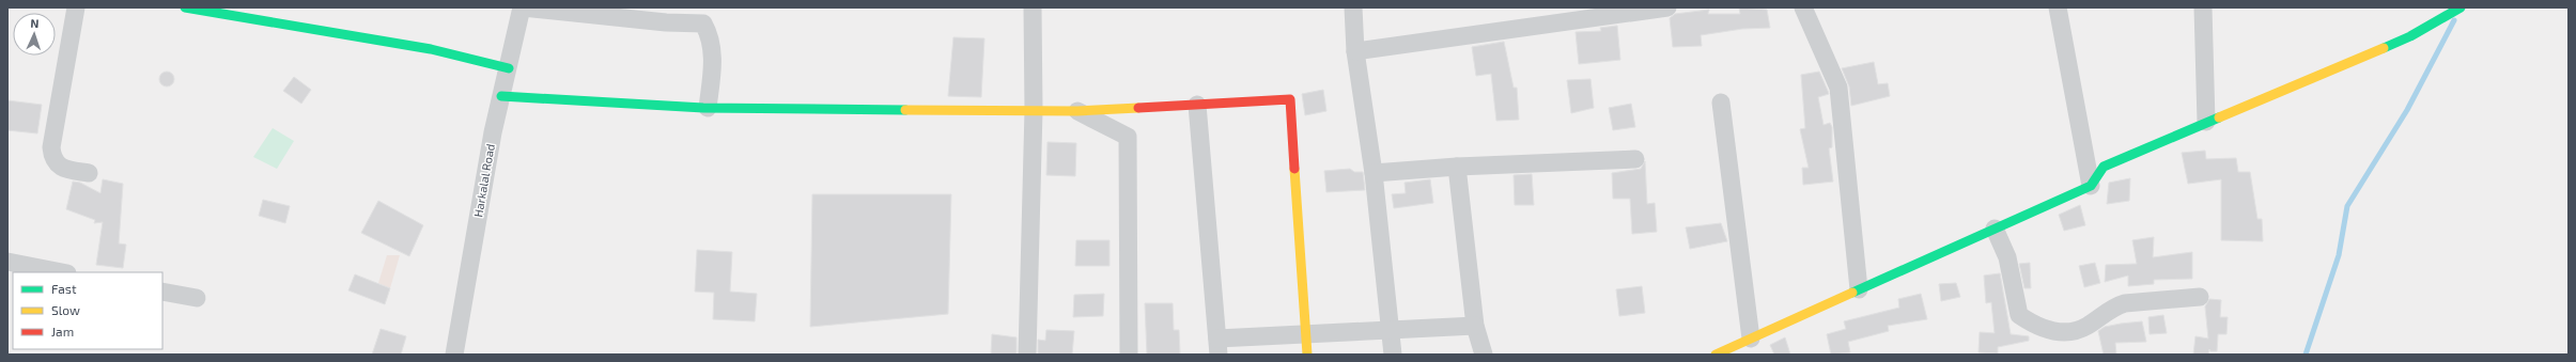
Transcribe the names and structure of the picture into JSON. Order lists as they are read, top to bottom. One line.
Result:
{"streets":{"street":["Harkalal Road"]},"legend":["Fast","Slow","Jam"],"north":"top"}
